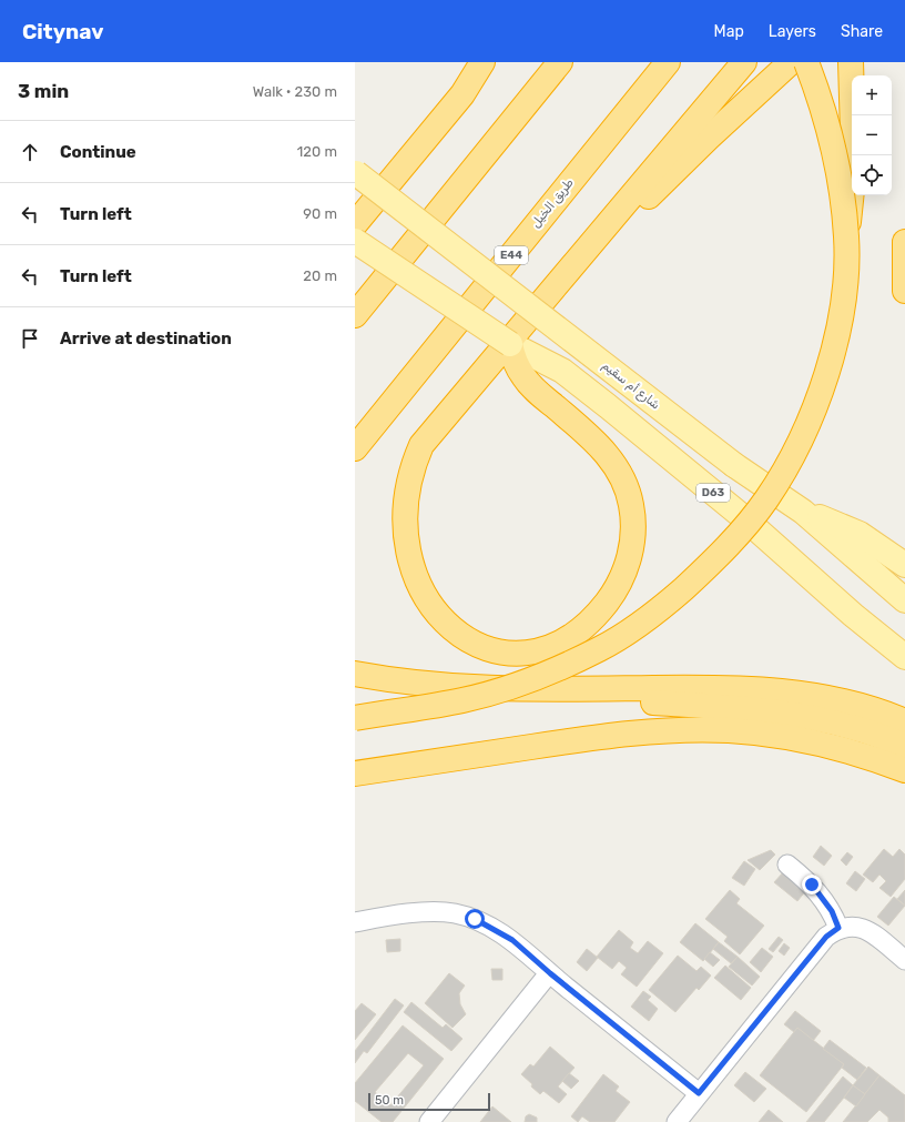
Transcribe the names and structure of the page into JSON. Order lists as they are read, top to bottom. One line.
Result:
{"streets":{"highway":["طريق الخيل","E44"],"main road":["شارع أم سقيم","D63"]},"scale_bar":"50 m","page":{"header":"Citynav","nav":["Map","Layers","Share"],"heading":["3 min","Walk · 230 m"],"map_buttons":["+","−"],"list":[["Continue","120 m"],["Turn left","90 m"],["Turn left","20 m"],"Arrive at destination"],"scale":"50 m"}}
